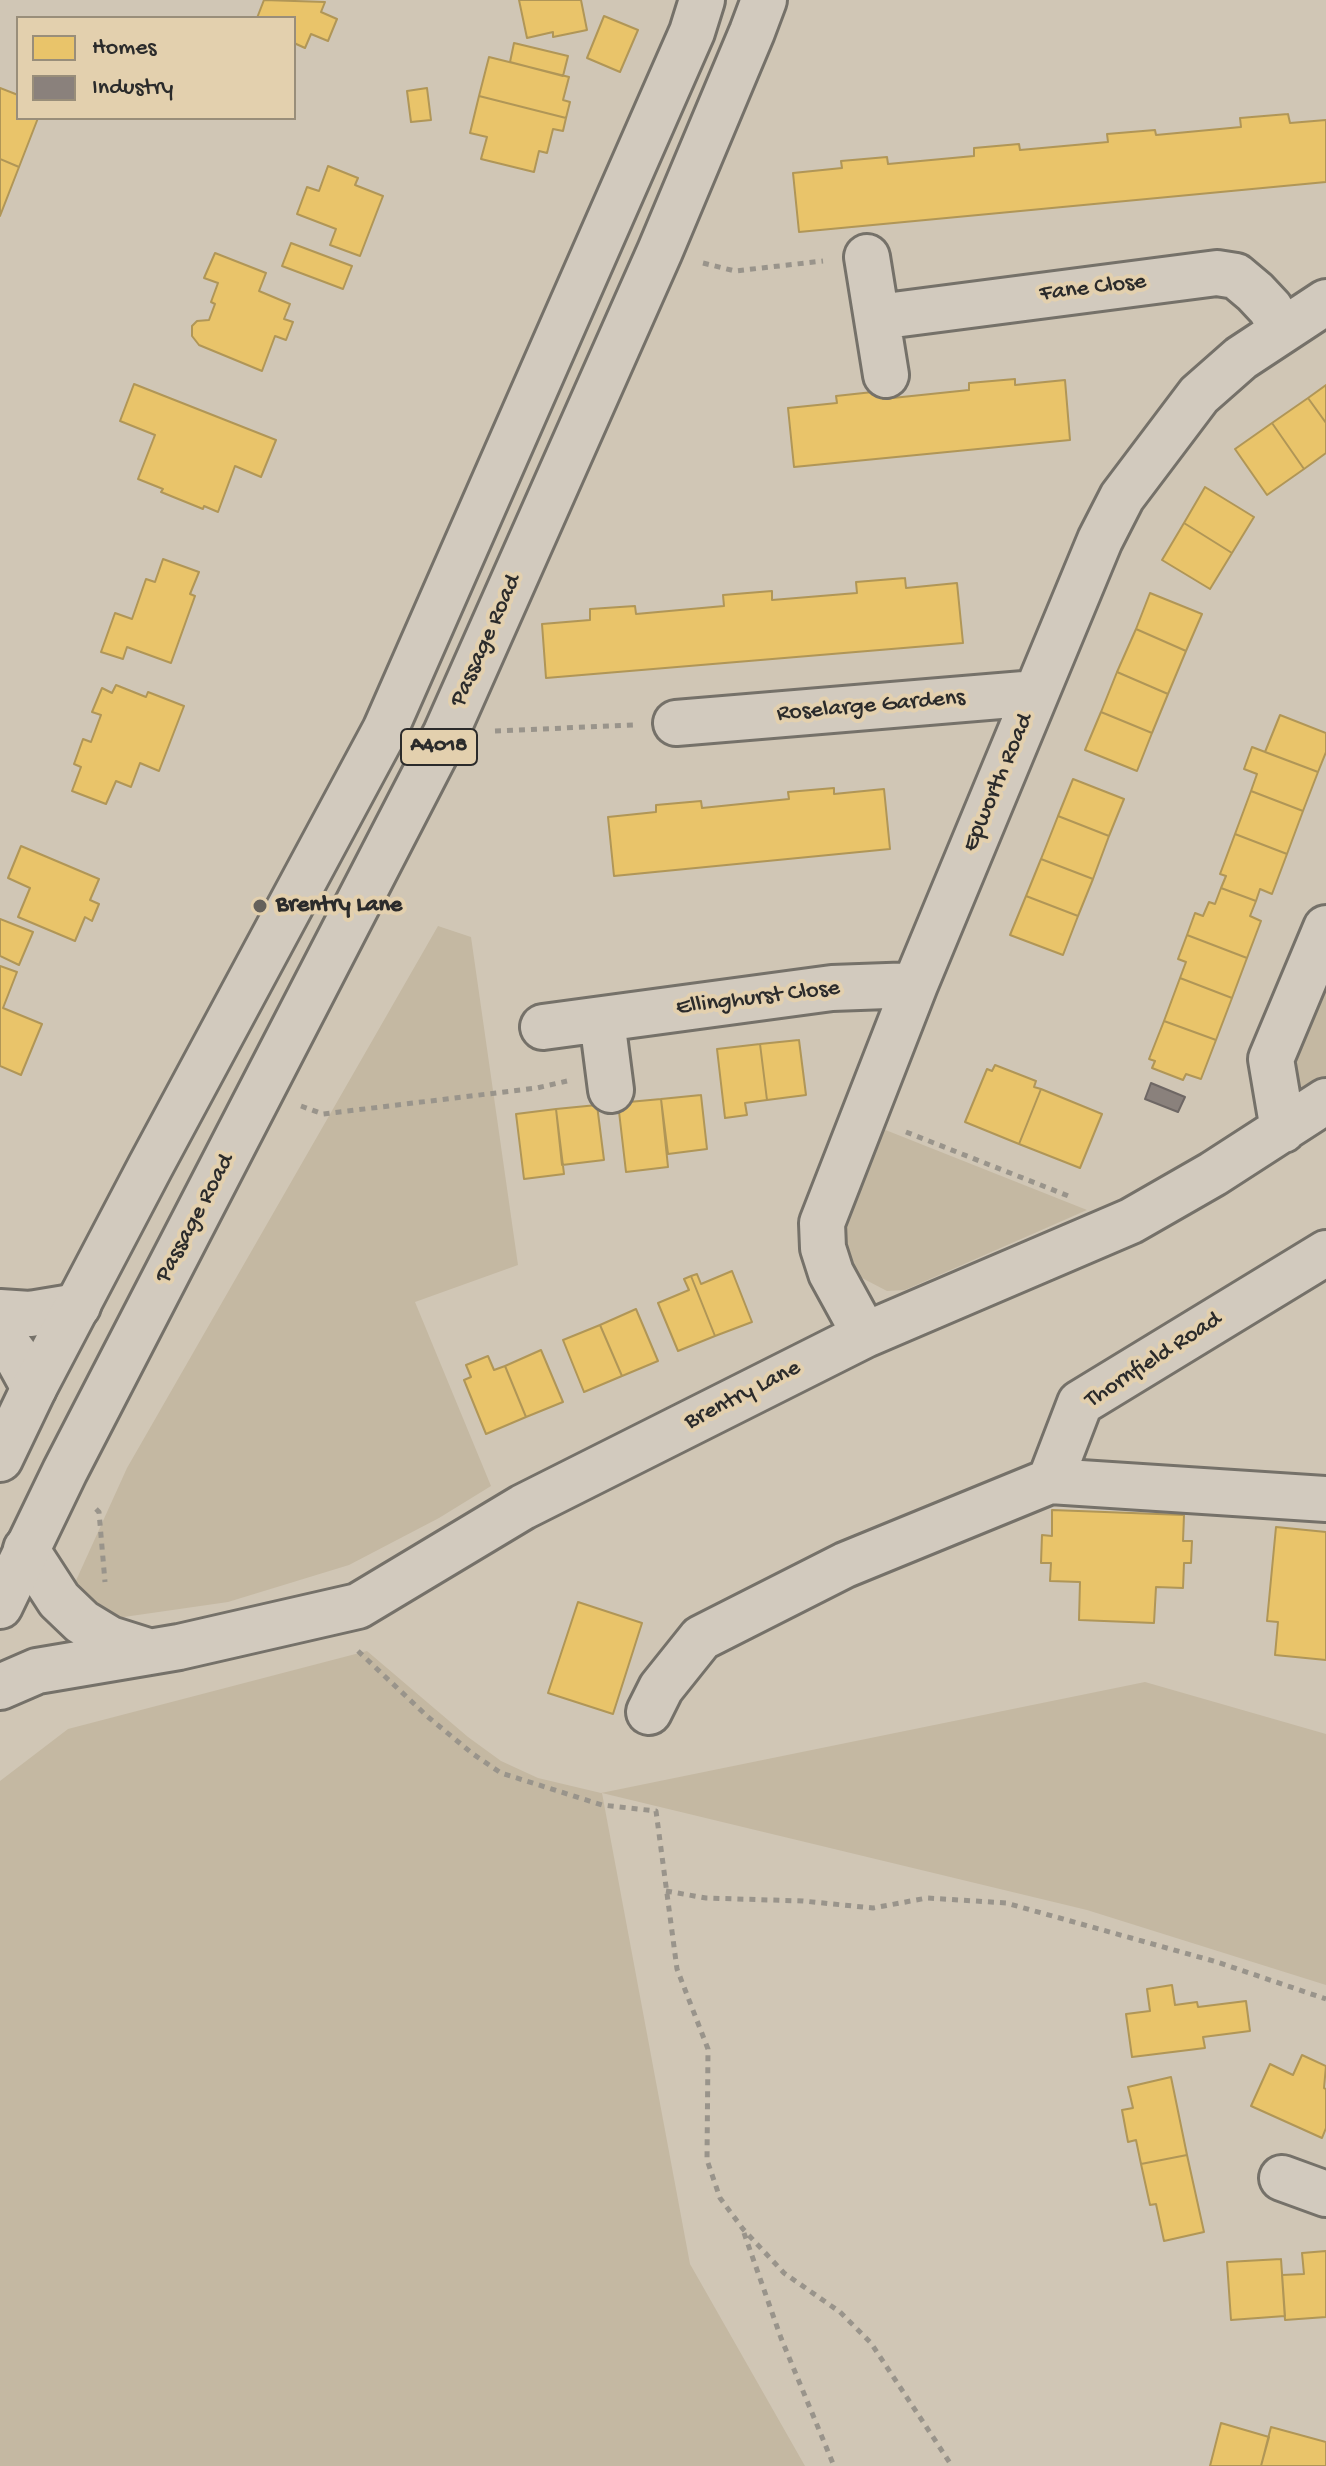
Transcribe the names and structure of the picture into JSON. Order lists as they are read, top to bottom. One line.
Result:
{"streets":{"street":["Fane Close","Passage Road","Roselarge Gardens","A4018","Epworth Road","Ellinghurst Close","Thornfield Road","Brentry Lane"]},"crossings":[["Fane Close","Epworth Road"],["Roselarge Gardens","Epworth Road"],["Epworth Road","Ellinghurst Close"],["Epworth Road","Brentry Lane"]],"places":["Brentry Lane"],"legend":["Homes","Industry"]}
